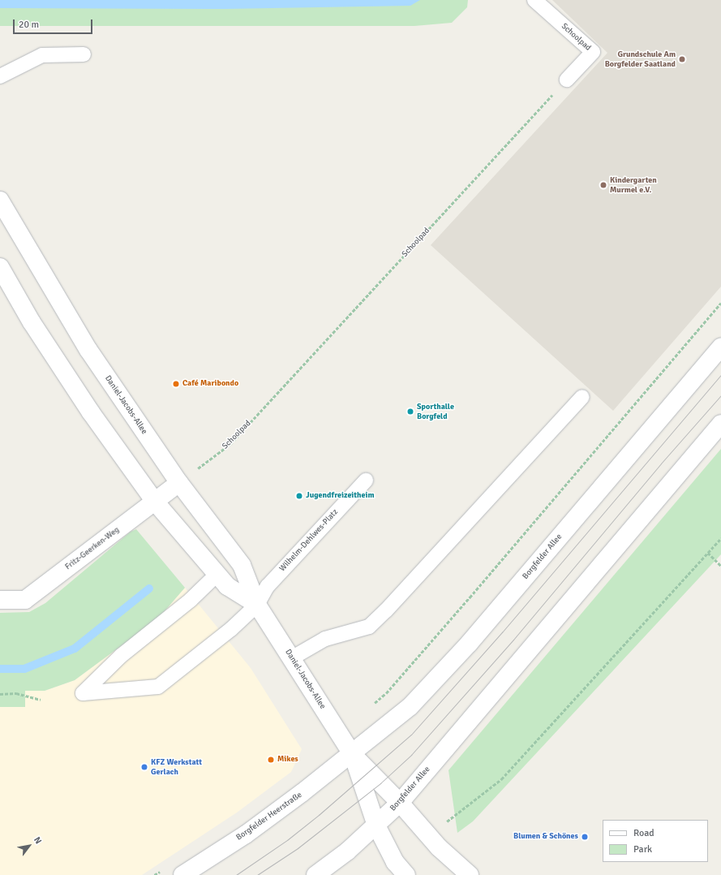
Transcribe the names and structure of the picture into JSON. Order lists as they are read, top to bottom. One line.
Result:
{"streets":{"main road":["Daniel-Jacobs-Allee","Fritz-Geerken-Weg","Borgfelder Allee","Borgfelder Heerstraße"],"lane":["Schoolpad","Wilhelm-Dehlwes-Platz"]},"crossings":[["Schoolpad","Daniel-Jacobs-Allee"],["Schoolpad","Fritz-Geerken-Weg"],["Daniel-Jacobs-Allee","Wilhelm-Dehlwes-Platz"],["Daniel-Jacobs-Allee","Fritz-Geerken-Weg"],["Daniel-Jacobs-Allee","Borgfelder Allee"],["Daniel-Jacobs-Allee","Borgfelder Heerstraße"],["Borgfelder Allee","Borgfelder Heerstraße"]],"places":["Grundschule Am Borgfelder Saatland","Kindergarten Murmel e.V.","Café Maribondo","Sporthalle Borgfeld","Jugendfreizeitheim","Mikes","KFZ Werkstatt Gerlach","Blumen & Schönes"],"legend":["Road","Park"],"scale_bar":"20 m","north":"top right"}
